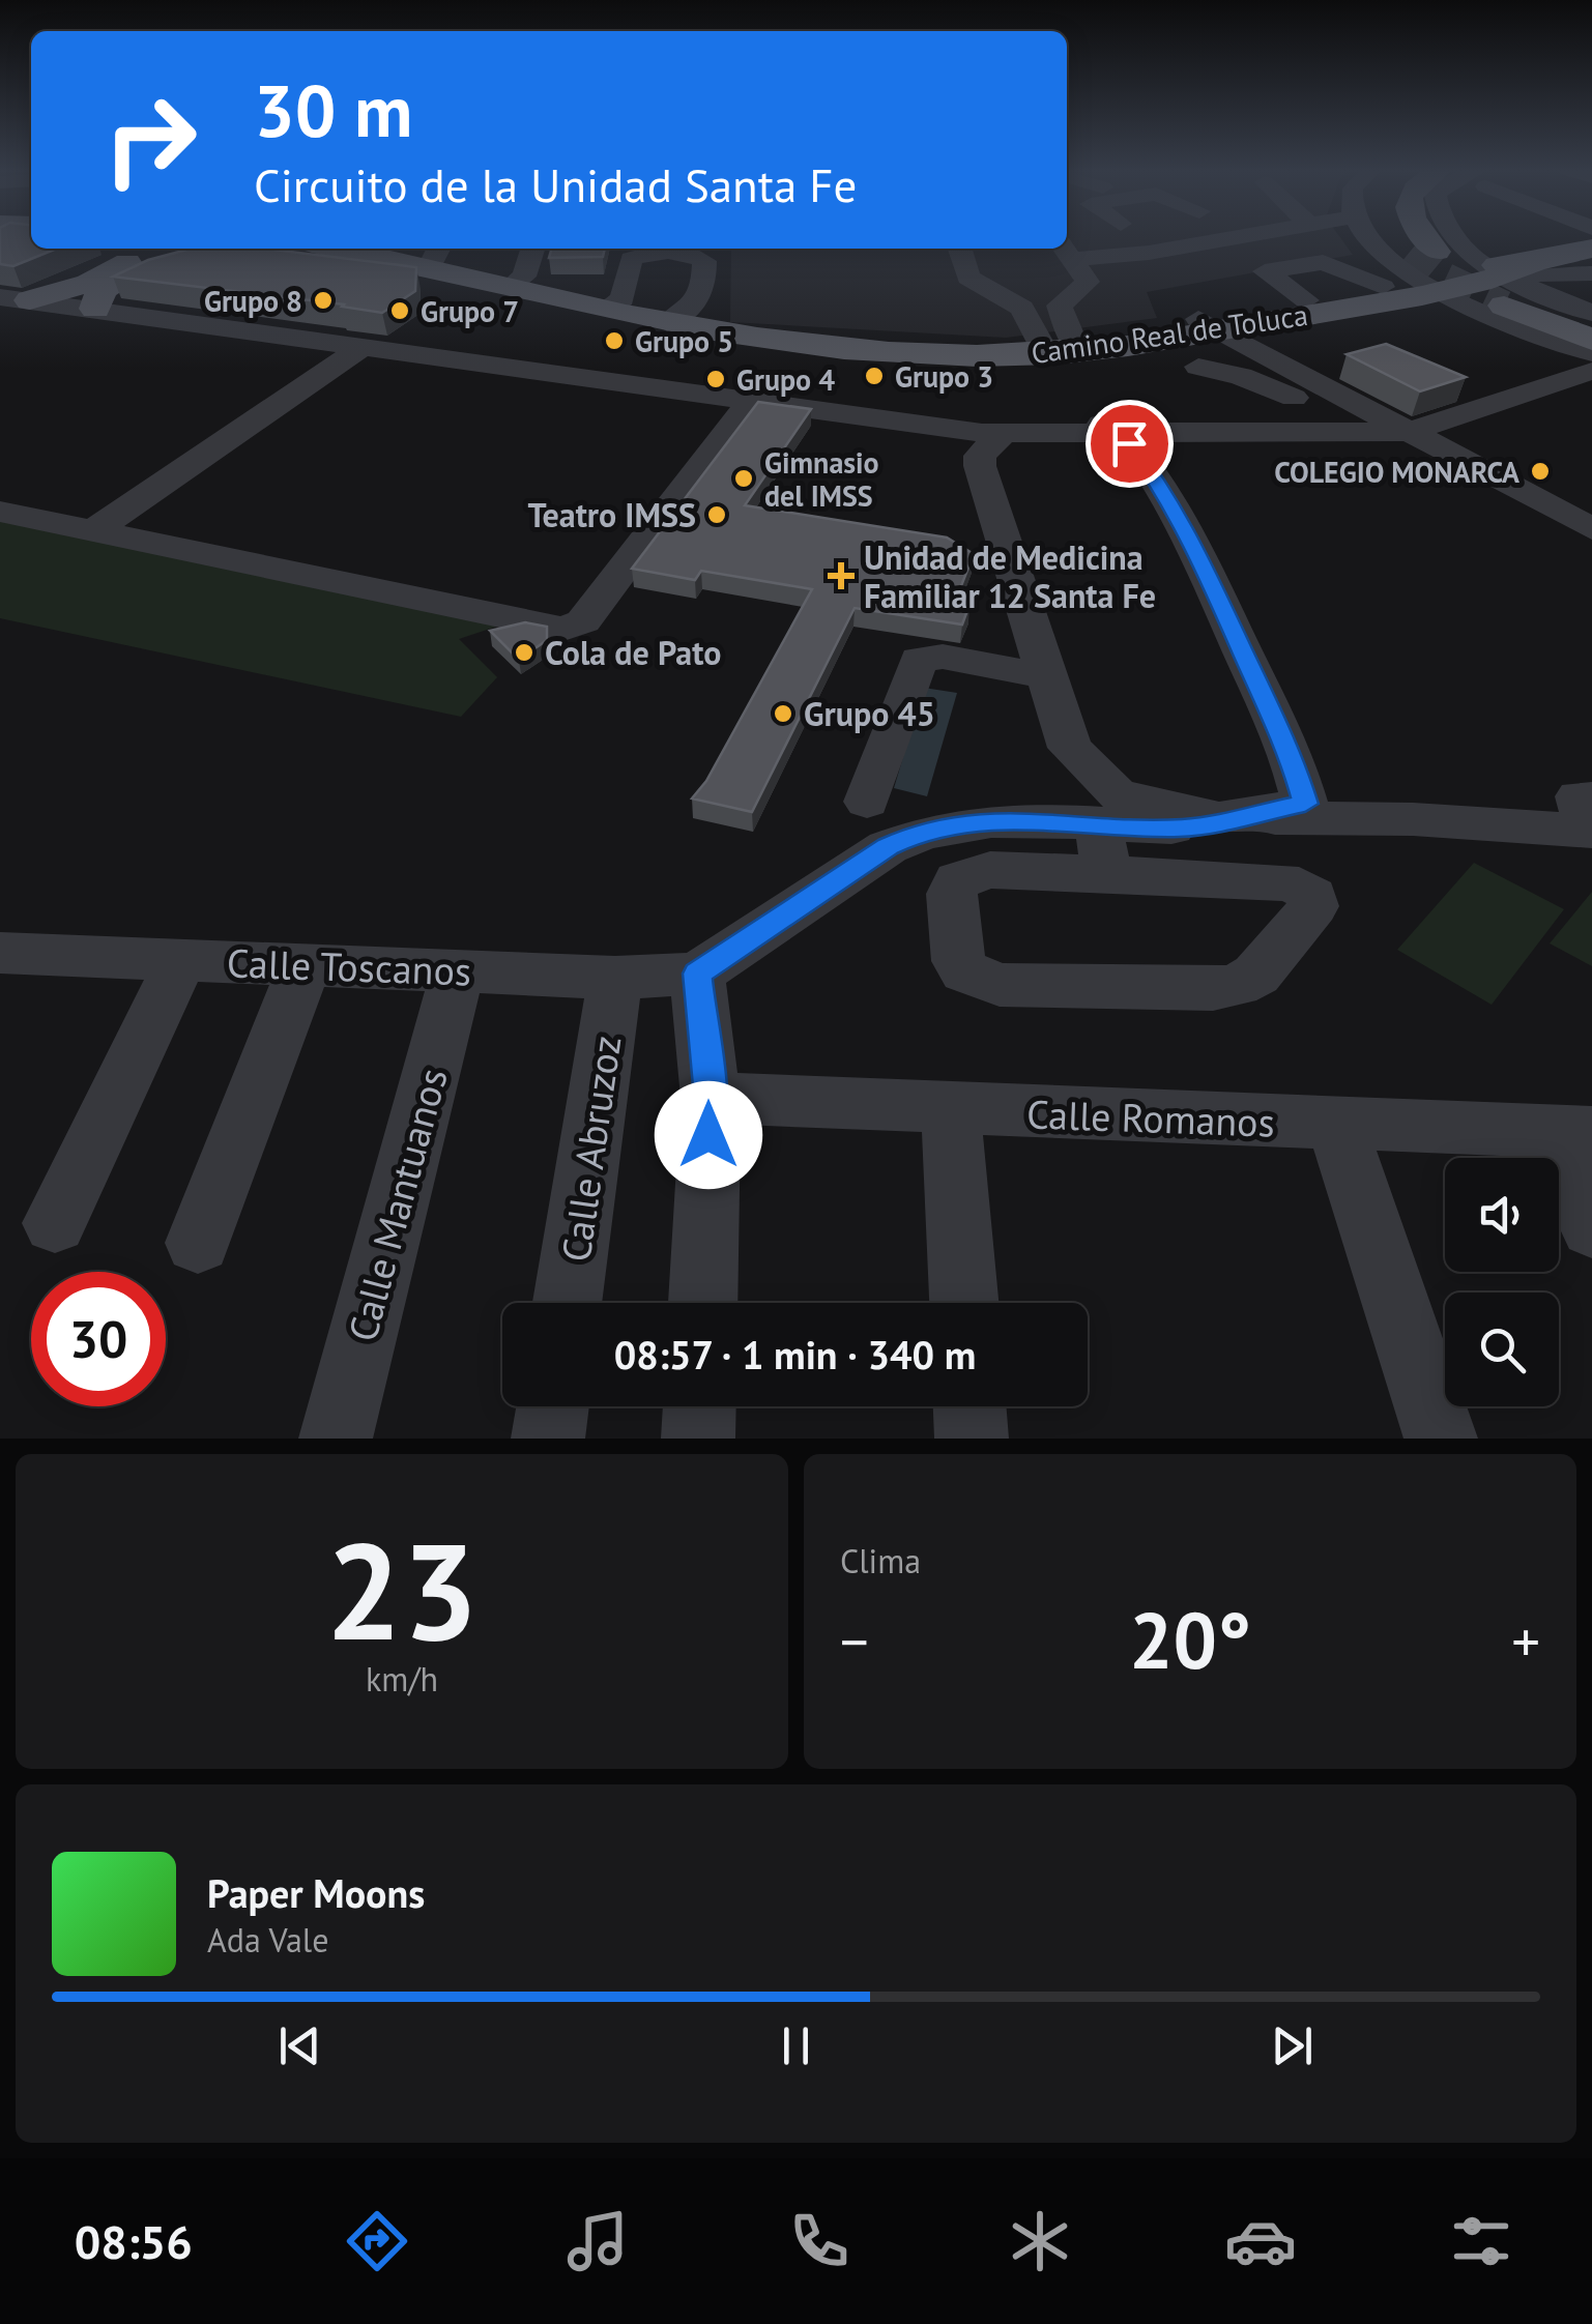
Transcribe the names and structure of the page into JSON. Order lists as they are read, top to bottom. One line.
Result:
{"streets":{"main road":["Camino Real de Toluca"],"street":["Calle Toscanos","Calle Romanos","Calle Abruzoz","Calle Mantuanos"]},"crossings":[["Calle Toscanos","Calle Abruzoz"],["Calle Toscanos","Calle Mantuanos"]],"places":{"other":["Grupo 8","Grupo 7","Grupo 5","Grupo 3","Grupo 4","COLEGIO MONARCA","Gimnasio del IMSS","Teatro IMSS","Cola de Pato","Grupo 45"],"health":["Unidad de Medicina Familiar 12 Santa Fe"]},"page":{"turn":["30 m","Circuito de la Unidad Santa Fe"],"limit":"30","trip":"08:57 · 1 min · 340 m","tile":[["23","km/h"],"Clima"],"heat":["−","20°","+"],"song":["Paper Moons","Ada Vale"],"tabs":"08:56"}}
